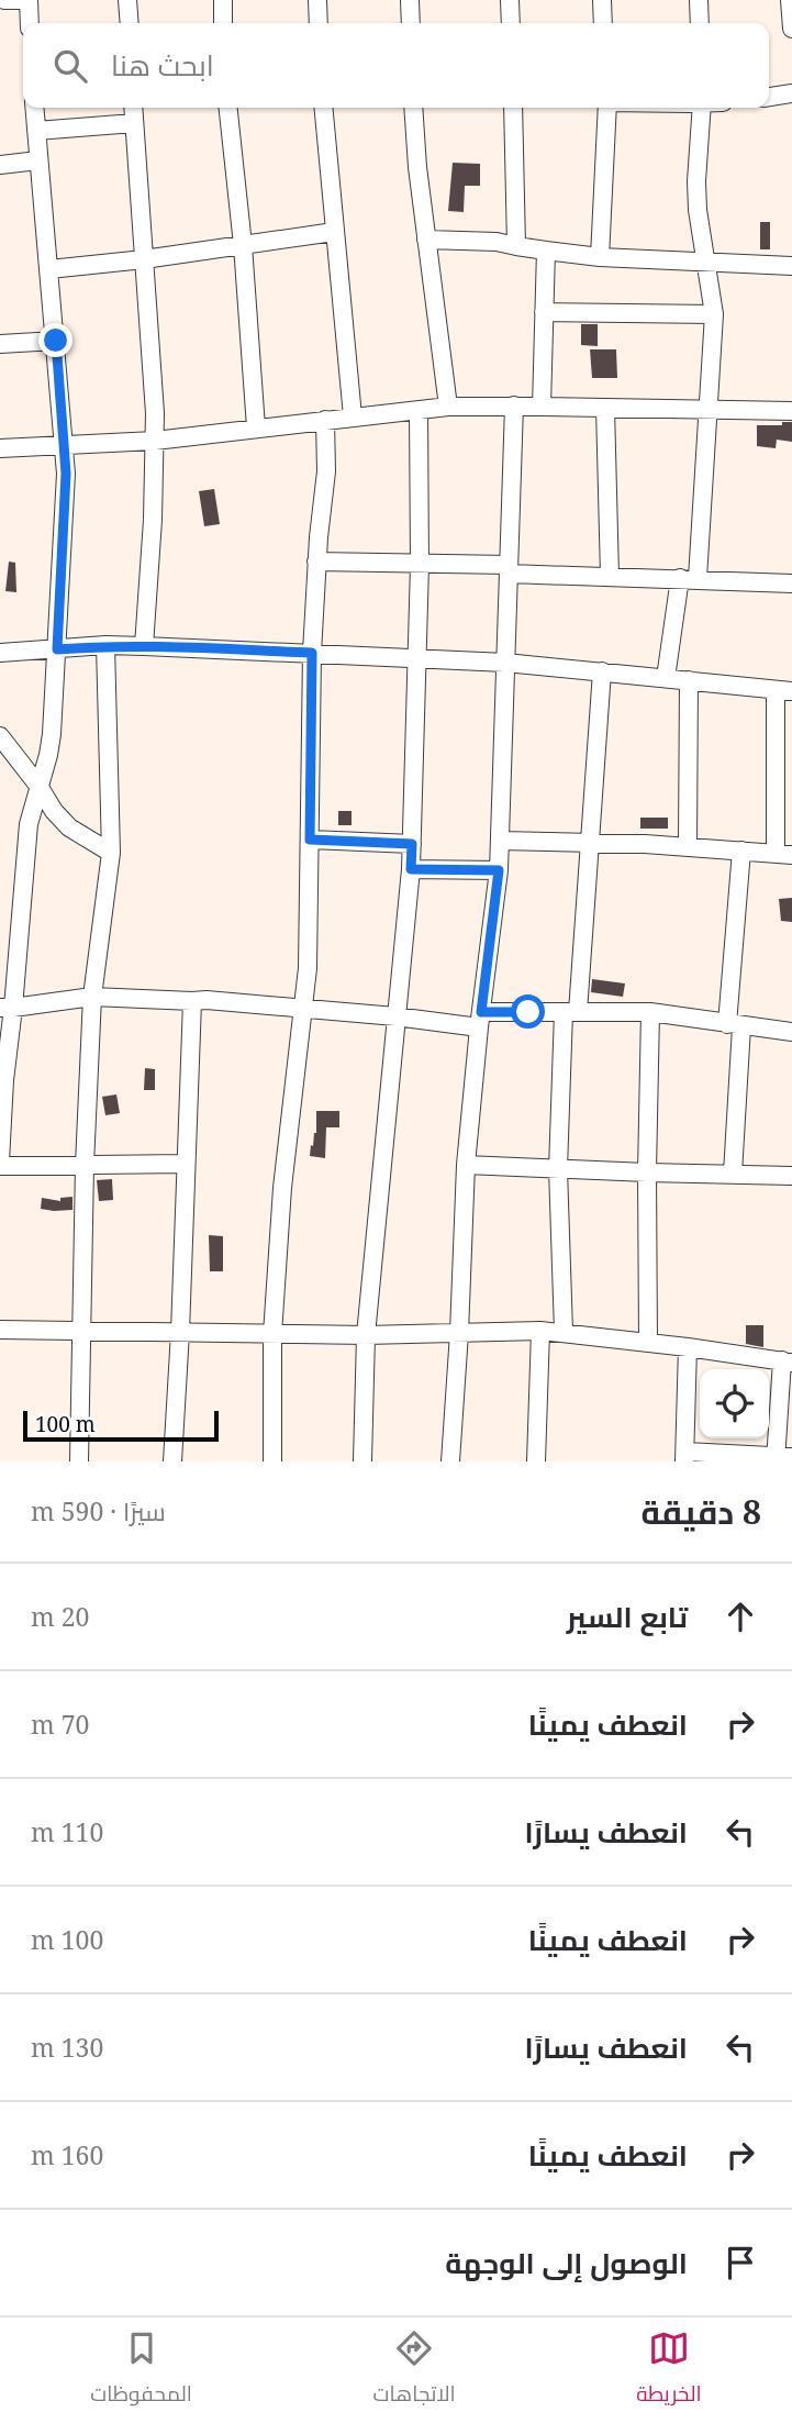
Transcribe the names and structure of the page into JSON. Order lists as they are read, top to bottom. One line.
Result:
{"scale_bar":"100 m","page":{"search":"ابحث هنا","scale":"100 m","heading":["8 دقيقة","سيرًا · 590 m"],"list":[["تابع السير","20 m"],["انعطف يمينًا","70 m"],["انعطف يسارًا","110 m"],["انعطف يمينًا","100 m"],["انعطف يسارًا","130 m"],["انعطف يمينًا","160 m"],"الوصول إلى الوجهة"],"nav":["الخريطة","الاتجاهات","المحفوظات"]}}
